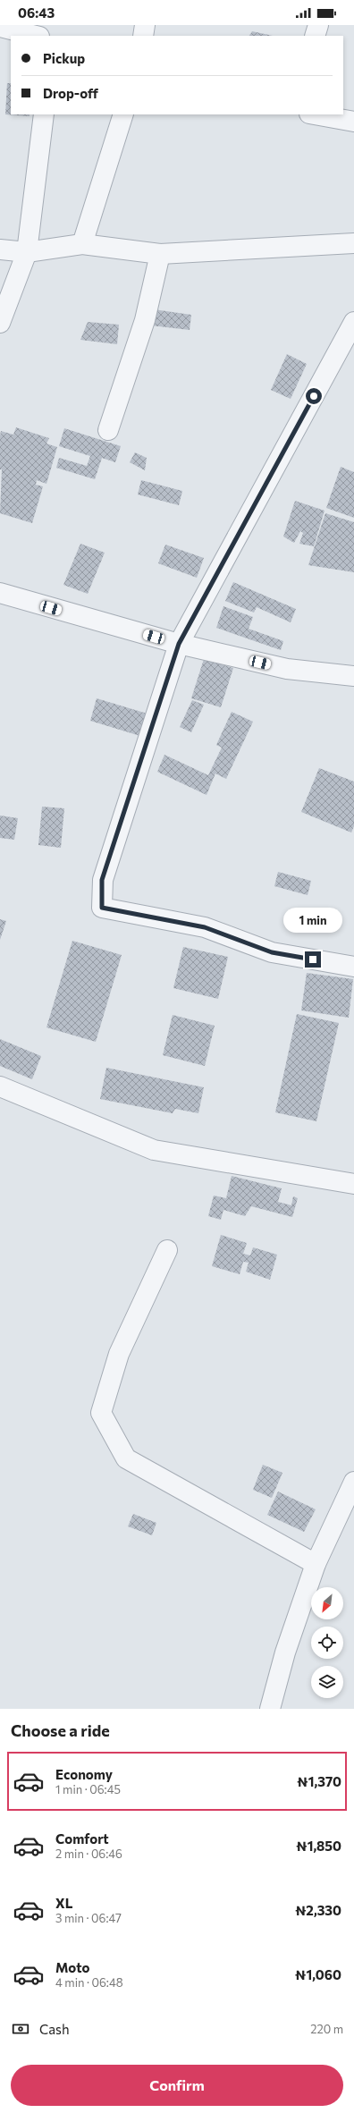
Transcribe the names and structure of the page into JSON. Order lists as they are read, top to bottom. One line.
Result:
{"north":"bottom left","page":{"status":"06:43","banner":["Pickup","Drop-off"],"bubble":"1 min","heading":"Choose a ride","list":[{"name":"Economy","note":"1 min · 06:45","value":"₦1,370"},{"name":"Comfort","note":"2 min · 06:46","value":"₦1,850"},{"name":"XL","note":"3 min · 06:47","value":"₦2,330"},{"name":"Moto","note":"4 min · 06:48","value":"₦1,060"}],"pay":["Cash","220 m"],"buttons":"Confirm"}}
